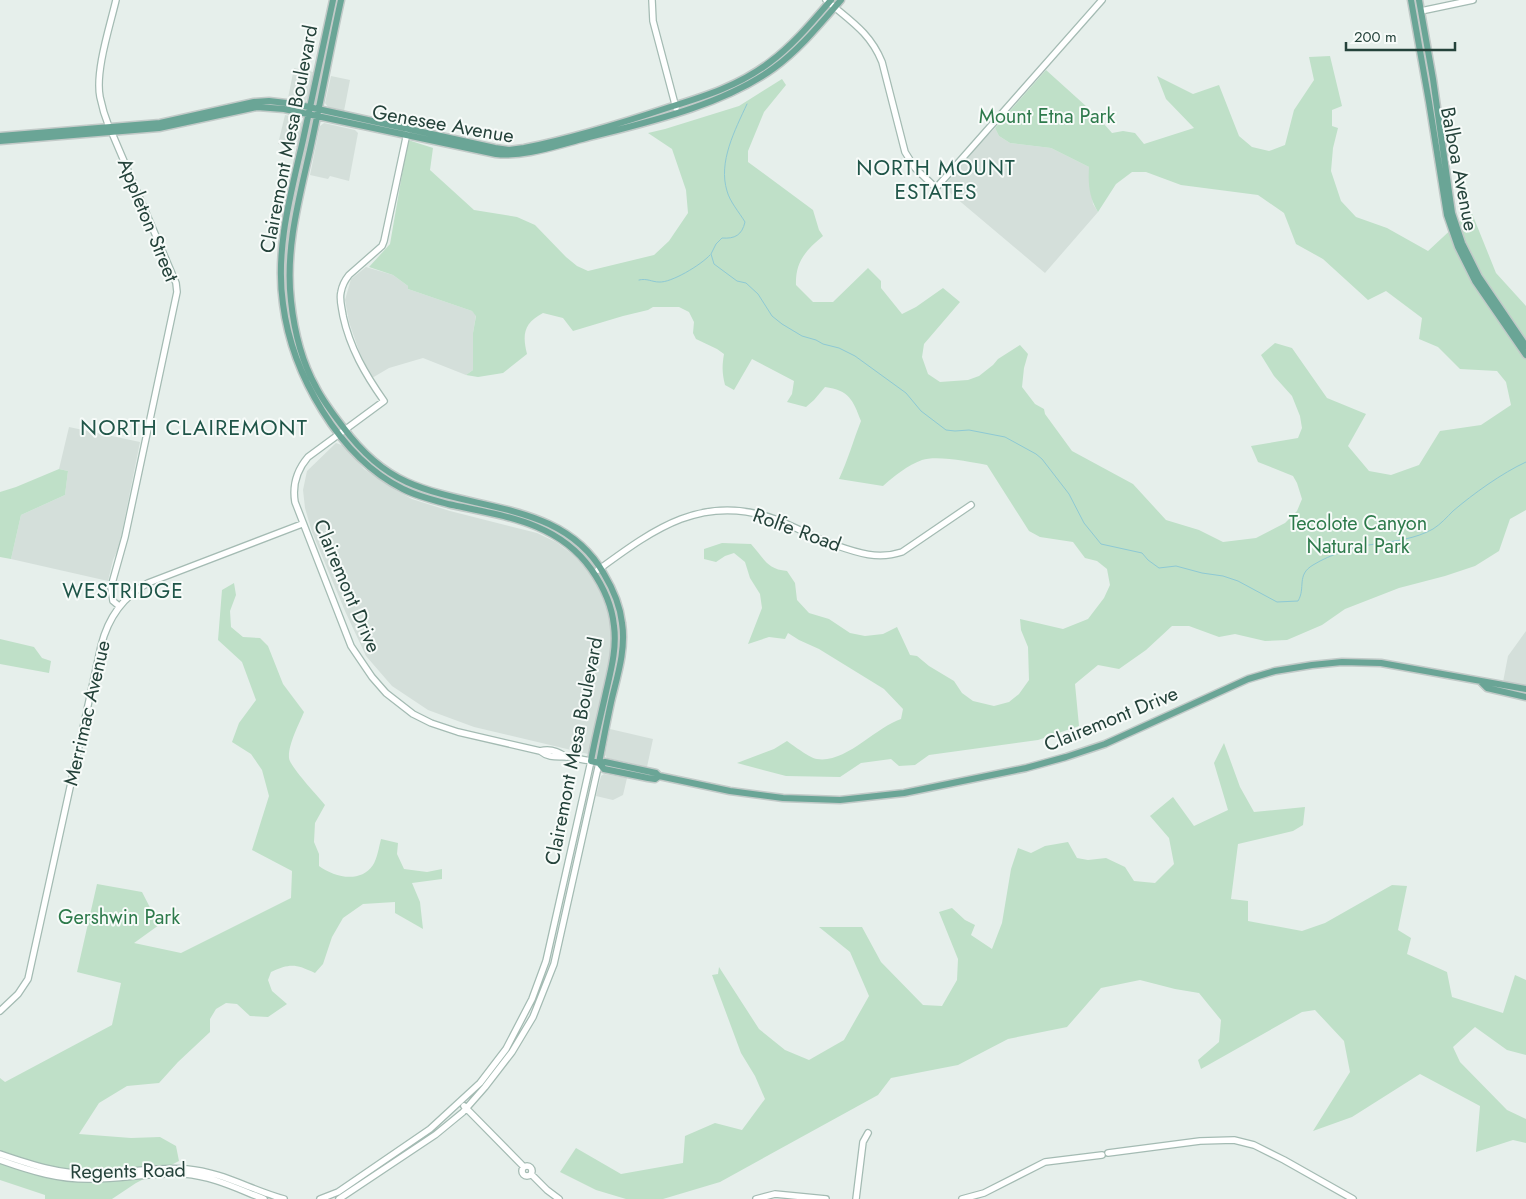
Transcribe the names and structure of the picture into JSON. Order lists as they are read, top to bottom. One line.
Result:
{"streets":{"main road":["Genesee Avenue","Clairemont Mesa Boulevard","Balboa Avenue","Appleton Street","Rolfe Road","Clairemont Drive","Merrimac Avenue","Regents Road"]},"crossings":[["Genesee Avenue","Clairemont Mesa Boulevard"],["Genesee Avenue","Appleton Street"],["Genesee Avenue","Clairemont Drive"],["Clairemont Mesa Boulevard","Rolfe Road"],["Clairemont Mesa Boulevard","Clairemont Drive"],["Appleton Street","Merrimac Avenue"],["Clairemont Drive","Merrimac Avenue"]],"districts":["NORTH MOUNT ESTATES","NORTH CLAIREMONT","WESTRIDGE"],"parks":["Mount Etna Park","Tecolote Canyon Natural Park","Gershwin Park"],"scale_bar":"200 m"}
